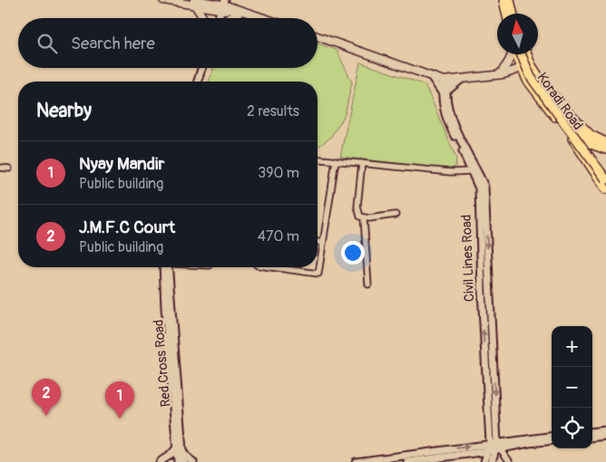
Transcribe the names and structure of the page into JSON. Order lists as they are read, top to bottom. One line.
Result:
{"streets":{"main road":["Koradi Road"],"street":["Civil Lines Road","Red Cross Road"]},"north":"top","page":{"search":"Search here","heading":["Nearby","2 results"],"list":[{"mark":"1","name":"Nyay Mandir","note":"Public building","value":"390 m"},{"mark":"2","name":"J.M.F.C Court","note":"Public building","value":"470 m"}],"map_buttons":["+","−"],"pins":["2","1"]}}
